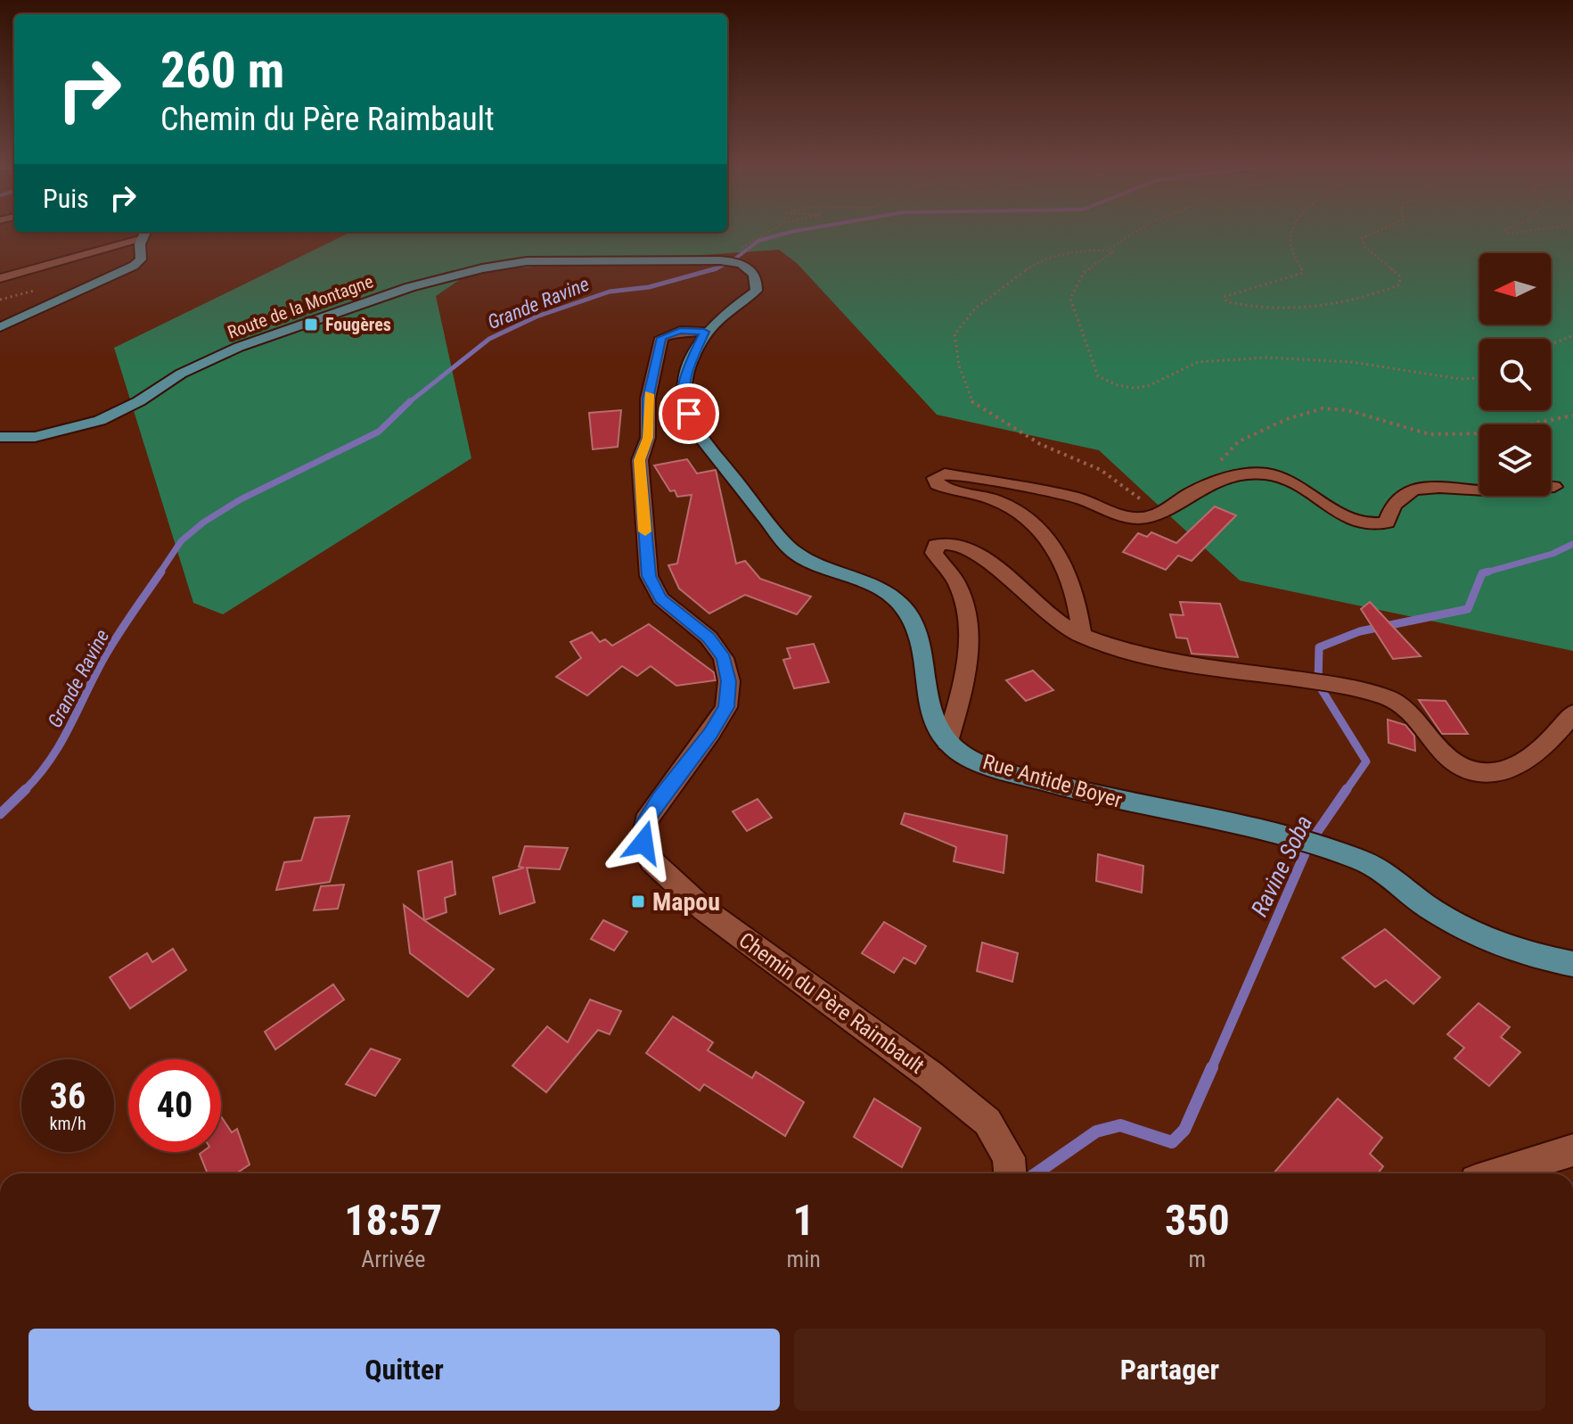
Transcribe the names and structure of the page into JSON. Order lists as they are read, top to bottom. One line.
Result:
{"streets":{"main road":["Route de la Montagne","Rue Antide Boyer"],"street":["Chemin du Père Raimbault"]},"crossings":[["Route de la Montagne","Rue Antide Boyer"],["Route de la Montagne","Chemin du Père Raimbault"],["Rue Antide Boyer","Chemin du Père Raimbault"]],"water":["Grande Ravine","Ravine Soba"],"places":{"transit":["Fougères","Mapou"]},"north":"left","page":{"turn":["260 m","Chemin du Père Raimbault"],"then":"Puis","speed":"36 km/h","limit":"40","eta":["18:57","Arrivée","1","min","350","m"],"buttons":["Quitter","Partager"]}}
